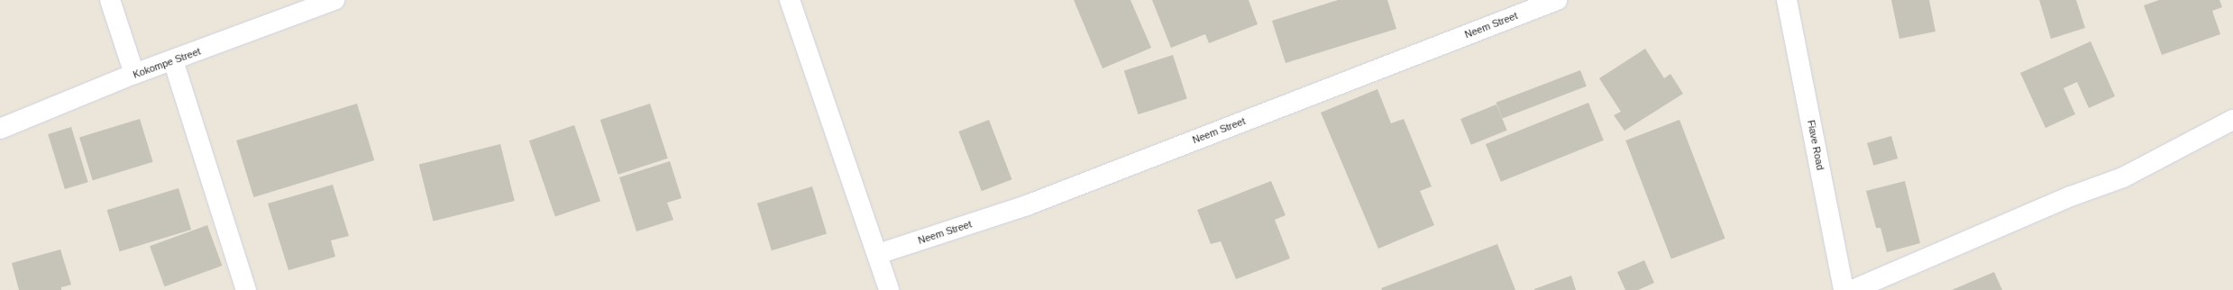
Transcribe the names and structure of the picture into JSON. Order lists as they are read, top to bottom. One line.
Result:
{"streets":{"street":["Neem Street","Kokompe Street","Fiave Road"]}}
